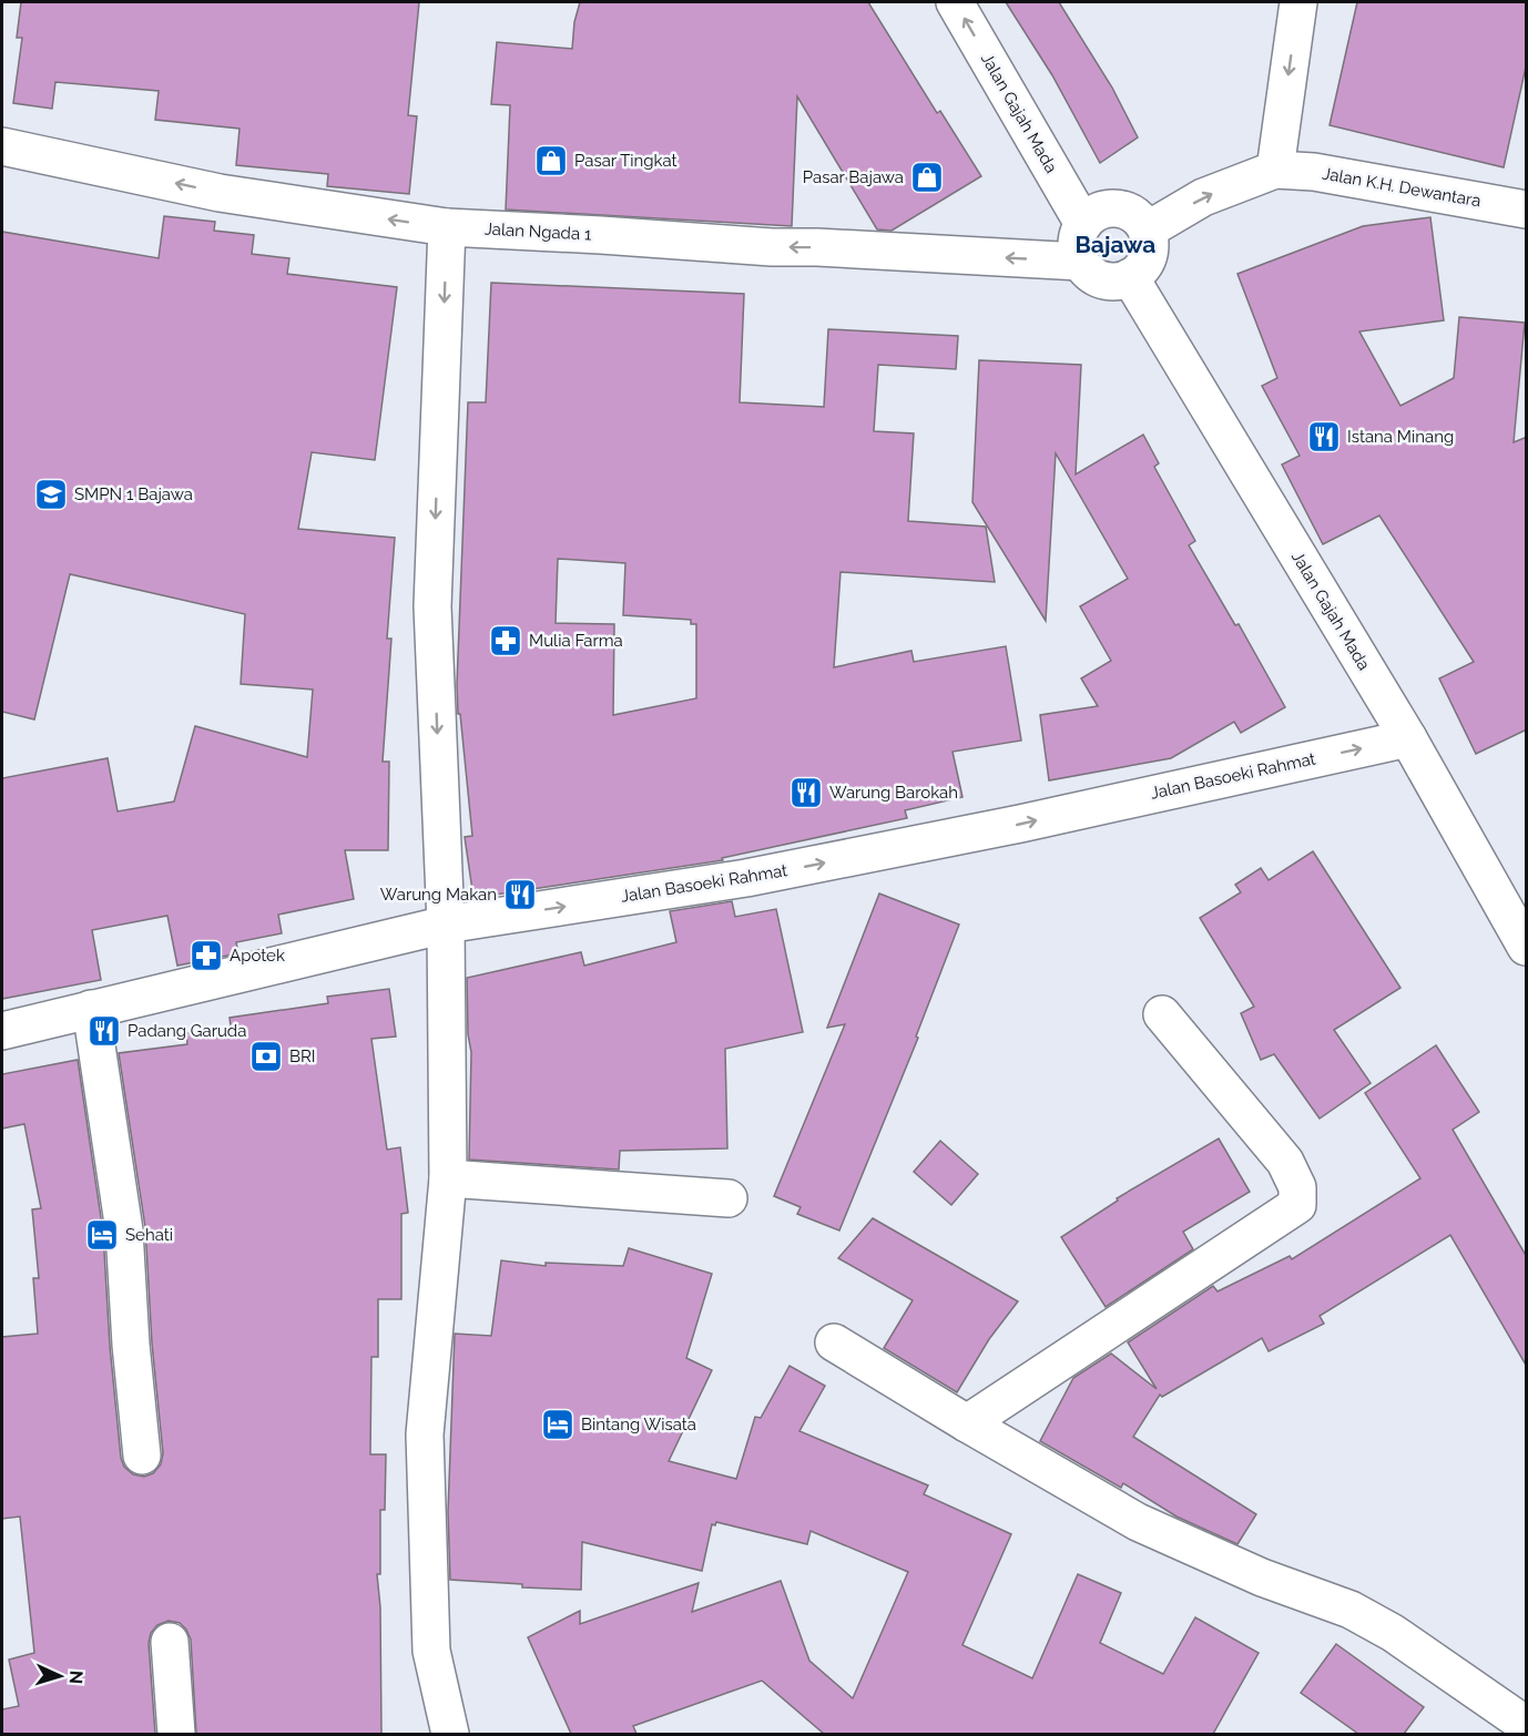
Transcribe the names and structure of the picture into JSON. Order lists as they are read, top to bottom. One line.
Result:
{"streets":{"street":["Jalan Gajah Mada","Jalan K.H. Dewantara","Jalan Ngada 1","Jalan Basoeki Rahmat"]},"crossings":[["Jalan Gajah Mada","Jalan Ngada 1"],["Jalan Gajah Mada","Jalan Basoeki Rahmat"]],"one_way":["Jalan Ngada 1","Jalan Basoeki Rahmat"],"districts":["Bajawa"],"places":{"shop":["Pasar Tingkat","Pasar Bajawa"],"restaurant":["Istana Minang","Warung Barokah","Warung Makan","Padang Garuda"],"school or university":["SMPN 1 Bajawa"],"pharmacy":["Mulia Farma","Apotek"],"bank":["BRI"],"hotel":["Sehati","Bintang Wisata"]},"north":"right"}
